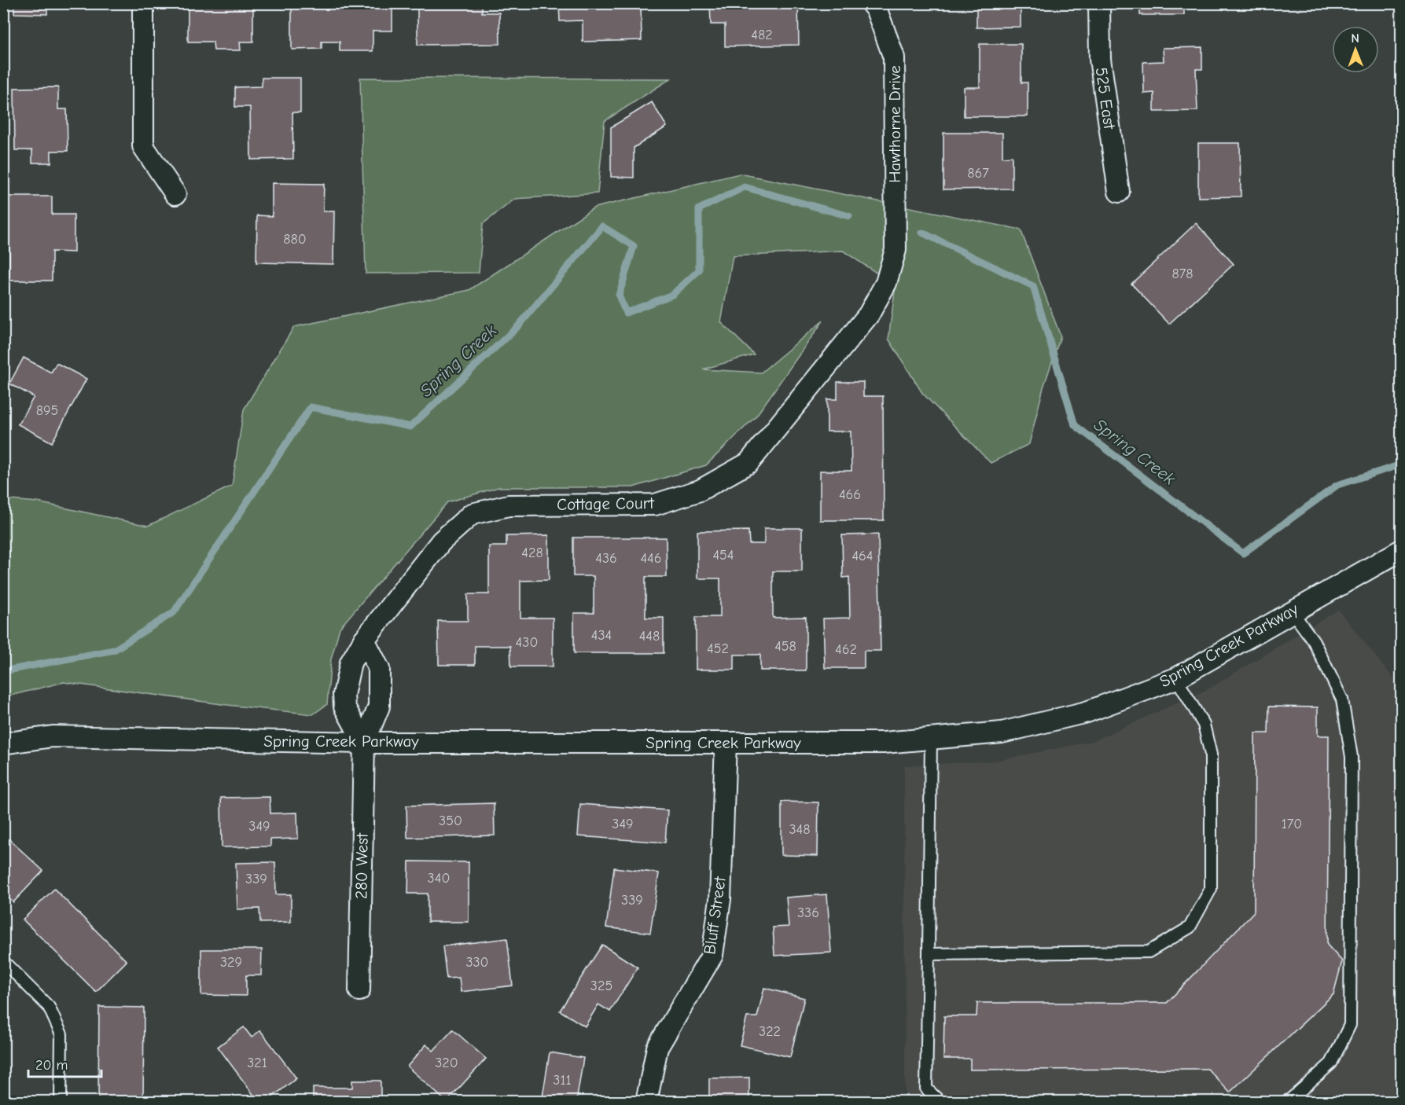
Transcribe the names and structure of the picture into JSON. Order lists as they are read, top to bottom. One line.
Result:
{"streets":{"street":["525 East","Hawthorne Drive","Cottage Court","Spring Creek Parkway","280 West","Bluff Street"]},"crossings":[["Hawthorne Drive","Cottage Court"],["Cottage Court","Spring Creek Parkway"],["Cottage Court","280 West"],["Spring Creek Parkway","280 West"],["Spring Creek Parkway","Bluff Street"]],"water":["Spring Creek"],"house_numbers":["482","867","880","878","895","466","428","454","464","436","446","434","448","430","458","452","462","350","349","170","349","348","340","339","339","336","329","330","325","322","321","320","311"],"scale_bar":"20 m","north":"top"}
